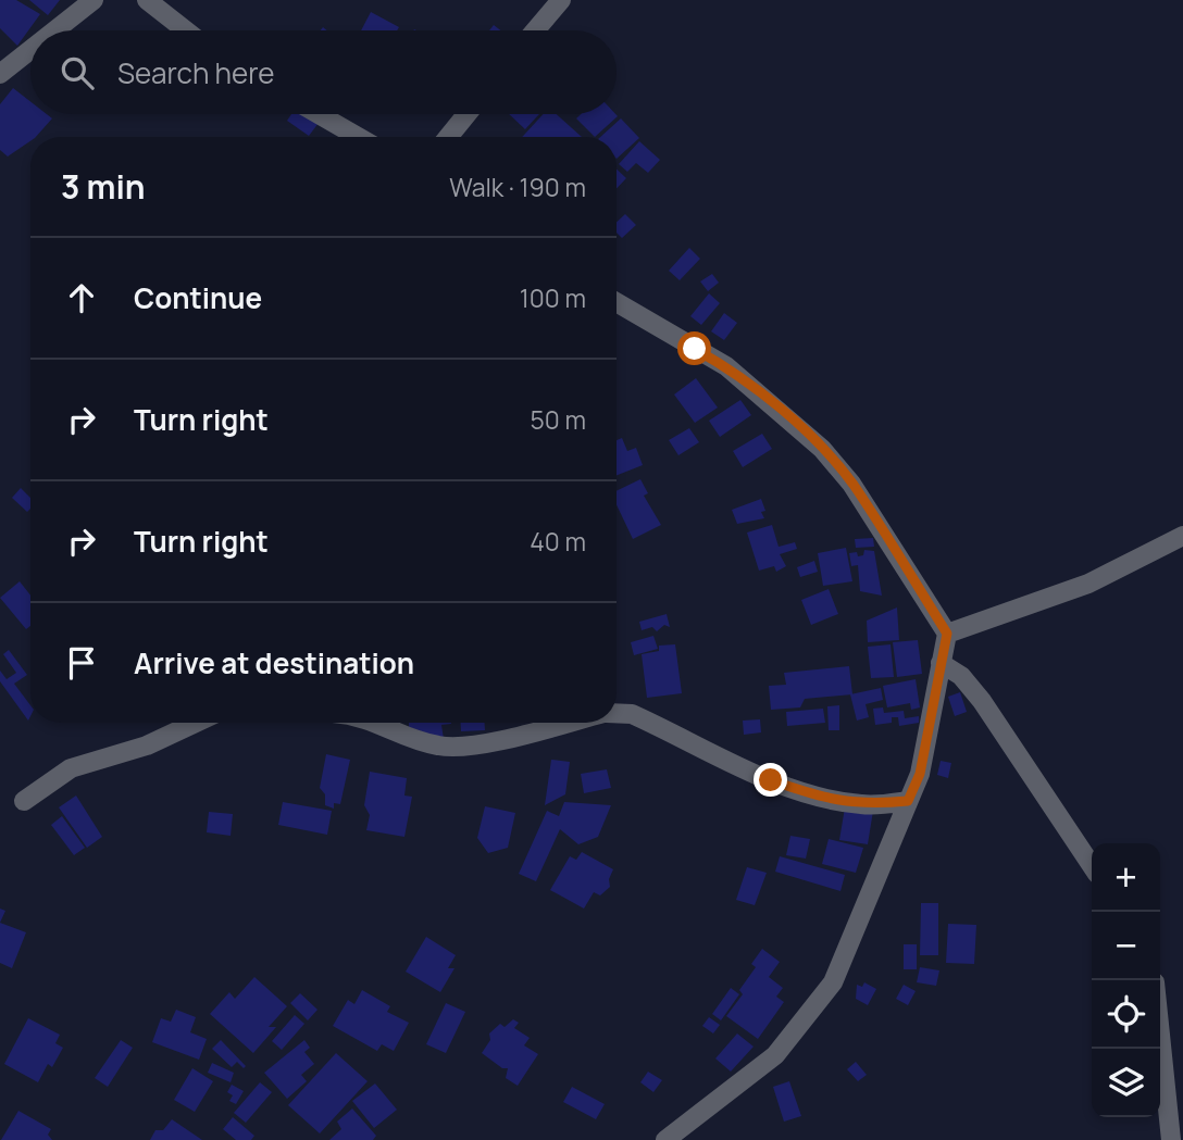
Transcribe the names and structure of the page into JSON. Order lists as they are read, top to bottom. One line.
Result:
{"page":{"search":"Search here","heading":["3 min","Walk · 190 m"],"list":[["Continue","100 m"],["Turn right","50 m"],["Turn right","40 m"],"Arrive at destination"],"map_buttons":["+","−"]}}
